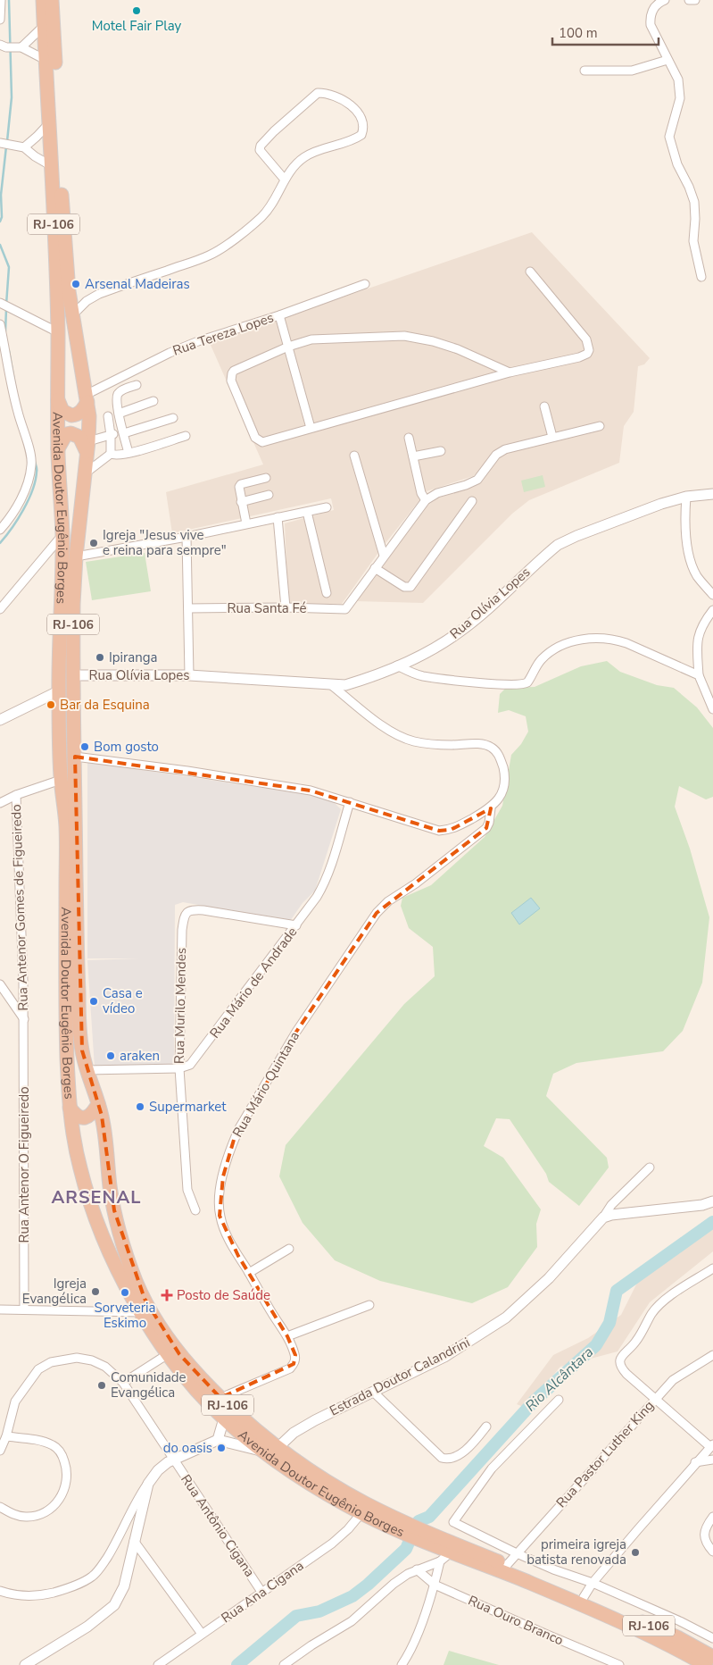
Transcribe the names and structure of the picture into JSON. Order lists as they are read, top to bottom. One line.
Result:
{"streets":{"highway":["RJ-106","Avenida Doutor Eugênio Borges"],"street":["Rua Tereza Lopes","Rua Olívia Lopes","Rua Santa Fé","Rua Antenor Gomes de Figueiredo","Rua Mário de Andrade","Rua Murilo Mendes","Rua Mário Quintana","Rua Antenor O Figueiredo","Estrada Doutor Calandrini","Rua Pastor Luther King","Rua Antônio Cigana","Rua Ana Cigana","Rua Ouro Branco"]},"crossings":[["Rua Tereza Lopes","Avenida Doutor Eugênio Borges"],["Avenida Doutor Eugênio Borges","Rua Olívia Lopes"],["Avenida Doutor Eugênio Borges","Rua Mário Quintana"],["Avenida Doutor Eugênio Borges","Estrada Doutor Calandrini"],["Avenida Doutor Eugênio Borges","Rua Pastor Luther King"],["Avenida Doutor Eugênio Borges","Rua Ana Cigana"],["Rua Antenor Gomes de Figueiredo","Rua Antenor O Figueiredo"],["Rua Mário de Andrade","Rua Murilo Mendes"],["Rua Antônio Cigana","Rua Ana Cigana"]],"districts":["ARSENAL"],"water":["Rio Alcântara"],"places":{"other":["Motel Fair Play","Arsenal Madeiras","Igreja \"Jesus vive e reina para sempre\"","Ipiranga","Bar da Esquina","Bom gosto","Casa e vídeo","araken","Supermarket","Igreja Evangélica","Sorveteria Eskimo","Comunidade Evangélica","do oasis","primeira igreja batista renovada"],"health":["Posto de Saúde"]},"scale_bar":"100 m"}
